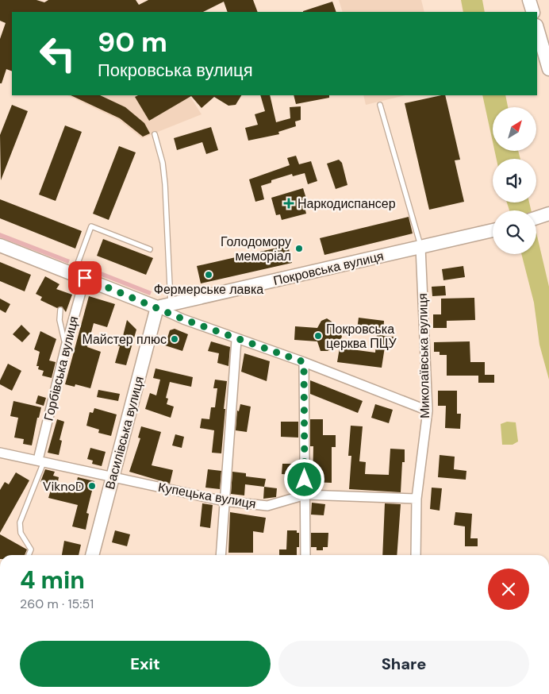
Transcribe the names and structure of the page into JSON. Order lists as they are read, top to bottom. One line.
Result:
{"streets":{"street":["Покровська вулиця","Миколаївська вулиця","Горбівська вулиця","Василівська вулиця","Купецька вулиця"]},"crossings":[["Покровська вулиця","Миколаївська вулиця"],["Покровська вулиця","Василівська вулиця"],["Миколаївська вулиця","Купецька вулиця"],["Горбівська вулиця","Купецька вулиця"],["Василівська вулиця","Купецька вулиця"]],"places":{"health":["Наркодиспансер"],"other":["Голодомору меморіал","Фермерське лавка","Покровська церква ПЦУ","Майстер плюс","ViknoD"]},"north":"top right","page":{"turn":["90 m","Покровська вулиця"],"heading":["4 min","260 m · 15:51"],"buttons":["Exit","Share"]}}
